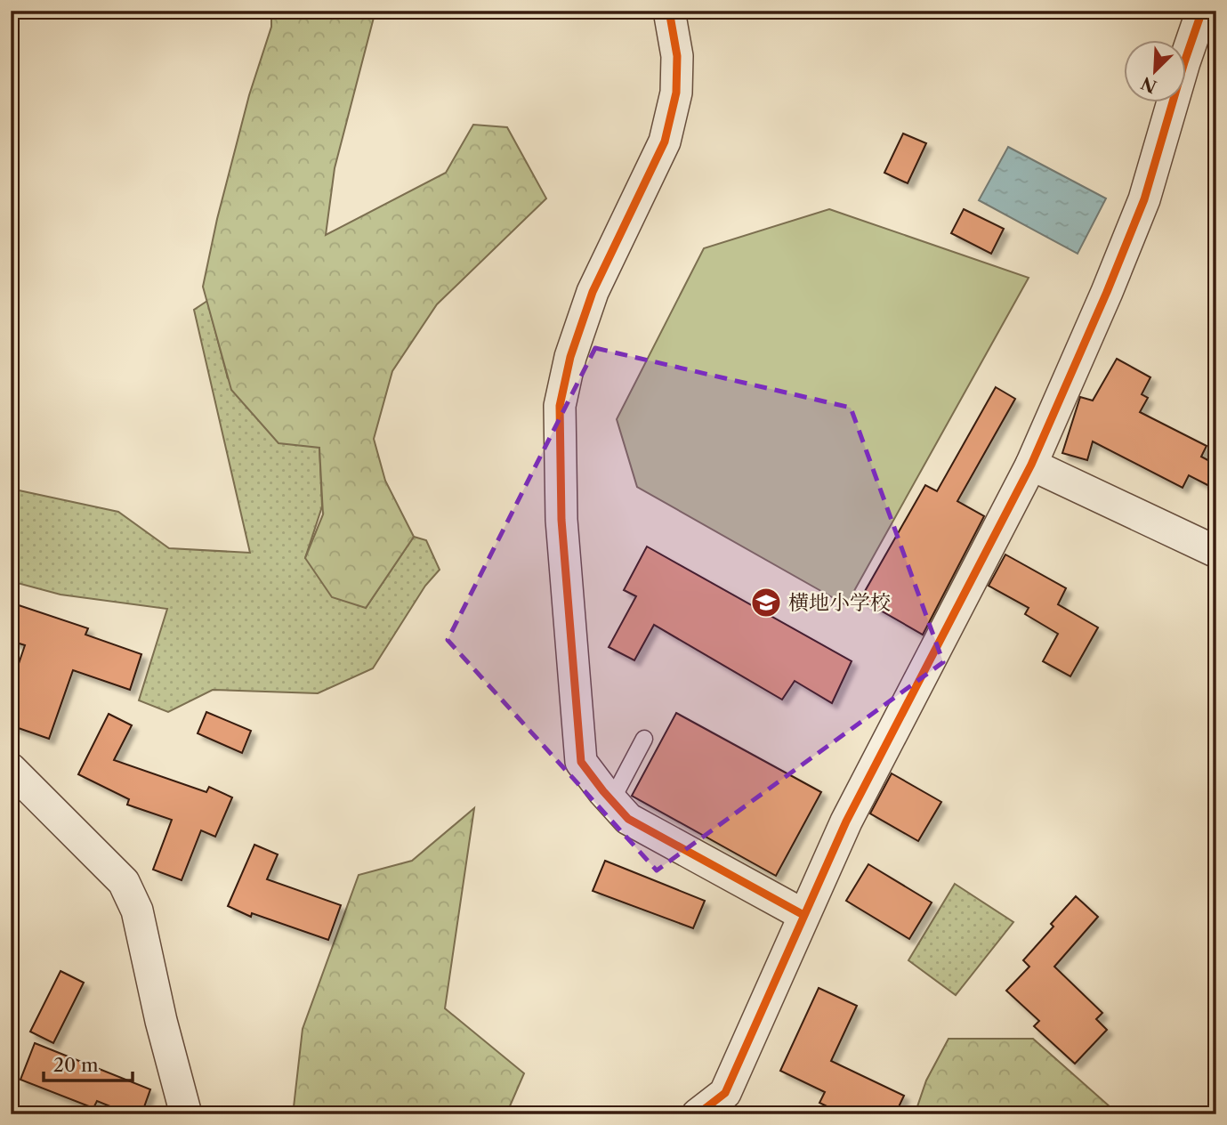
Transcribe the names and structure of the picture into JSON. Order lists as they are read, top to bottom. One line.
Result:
{"places":{"school or university":["横地小学校"]},"scale_bar":"20 m","north":"bottom left"}
